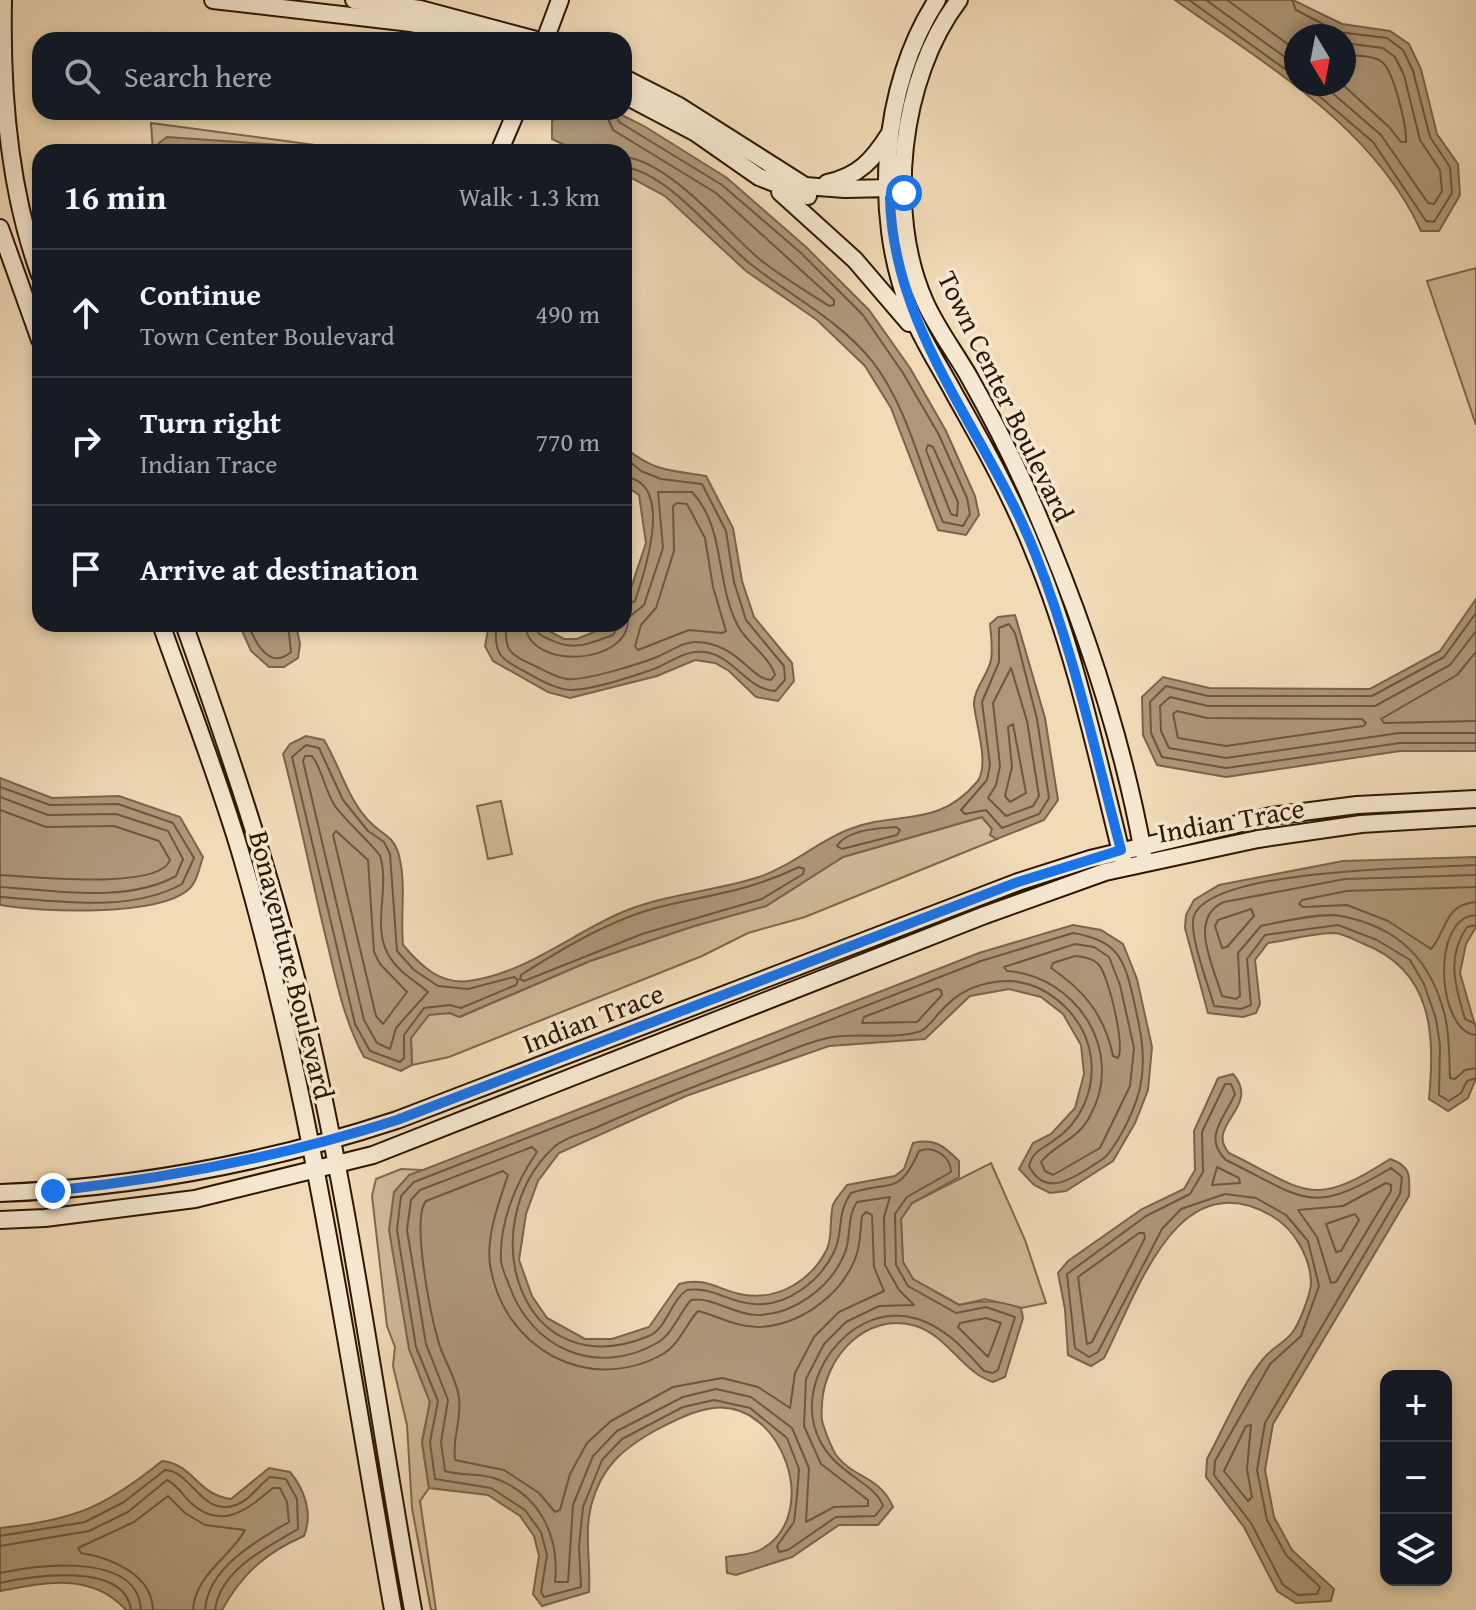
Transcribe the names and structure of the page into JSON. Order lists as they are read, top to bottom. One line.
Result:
{"streets":{"main road":["Town Center Boulevard","Indian Trace","Bonaventure Boulevard"]},"crossings":[["Town Center Boulevard","Indian Trace"],["Indian Trace","Bonaventure Boulevard"]],"north":"bottom","page":{"search":"Search here","heading":["16 min","Walk · 1.3 km"],"list":[["Continue","Town Center Boulevard","490 m"],["Turn right","Indian Trace","770 m"],"Arrive at destination"],"map_buttons":["+","−"]}}
